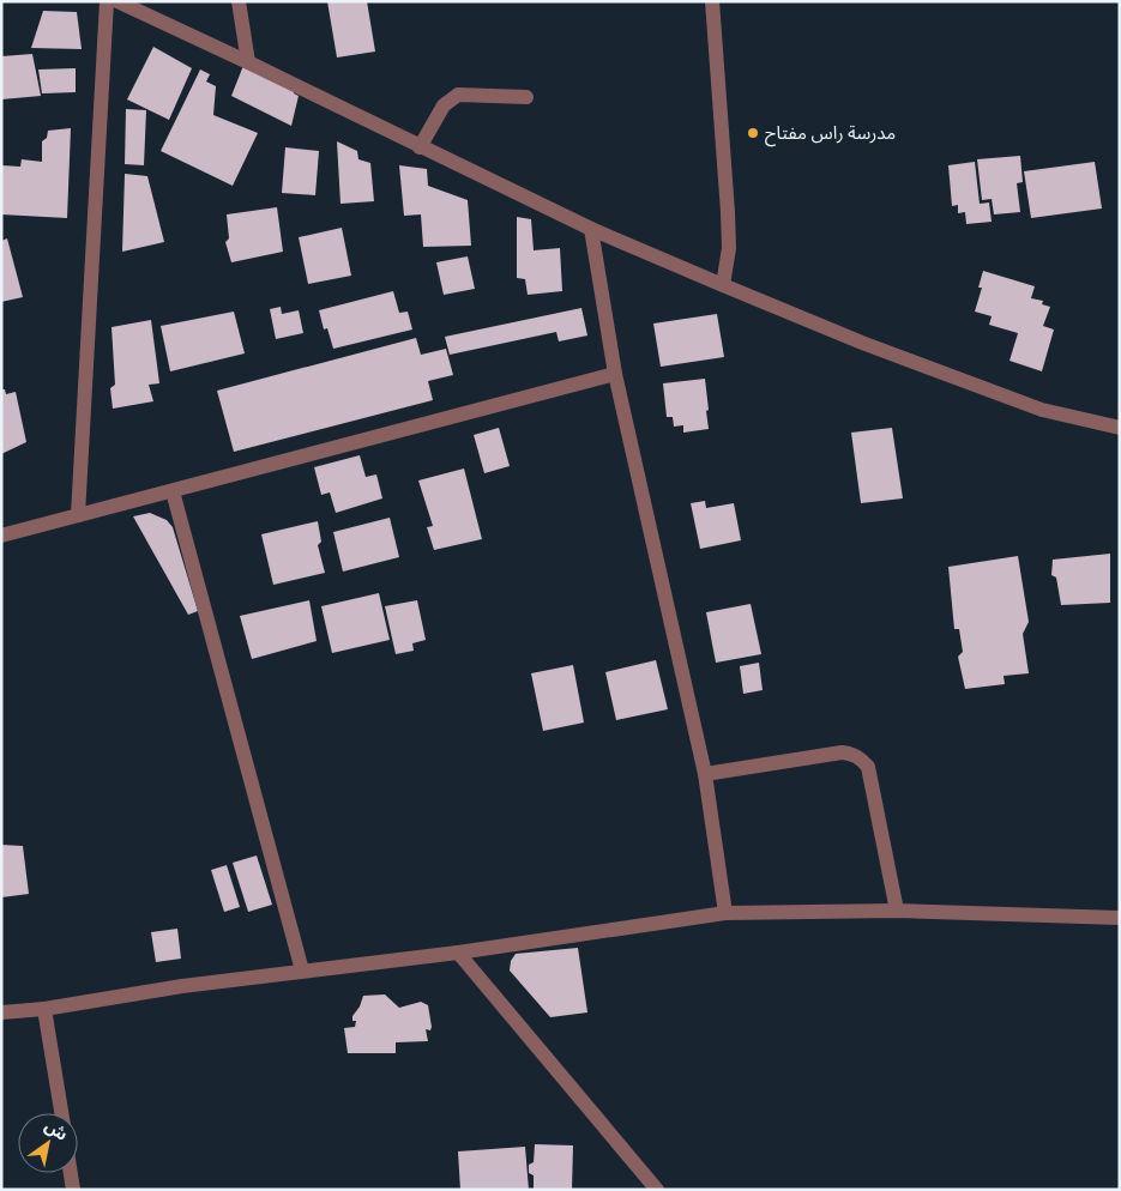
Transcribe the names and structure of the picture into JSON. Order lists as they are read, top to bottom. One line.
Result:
{"places":["مدرسة راس مفتاح"],"north":"top right"}
